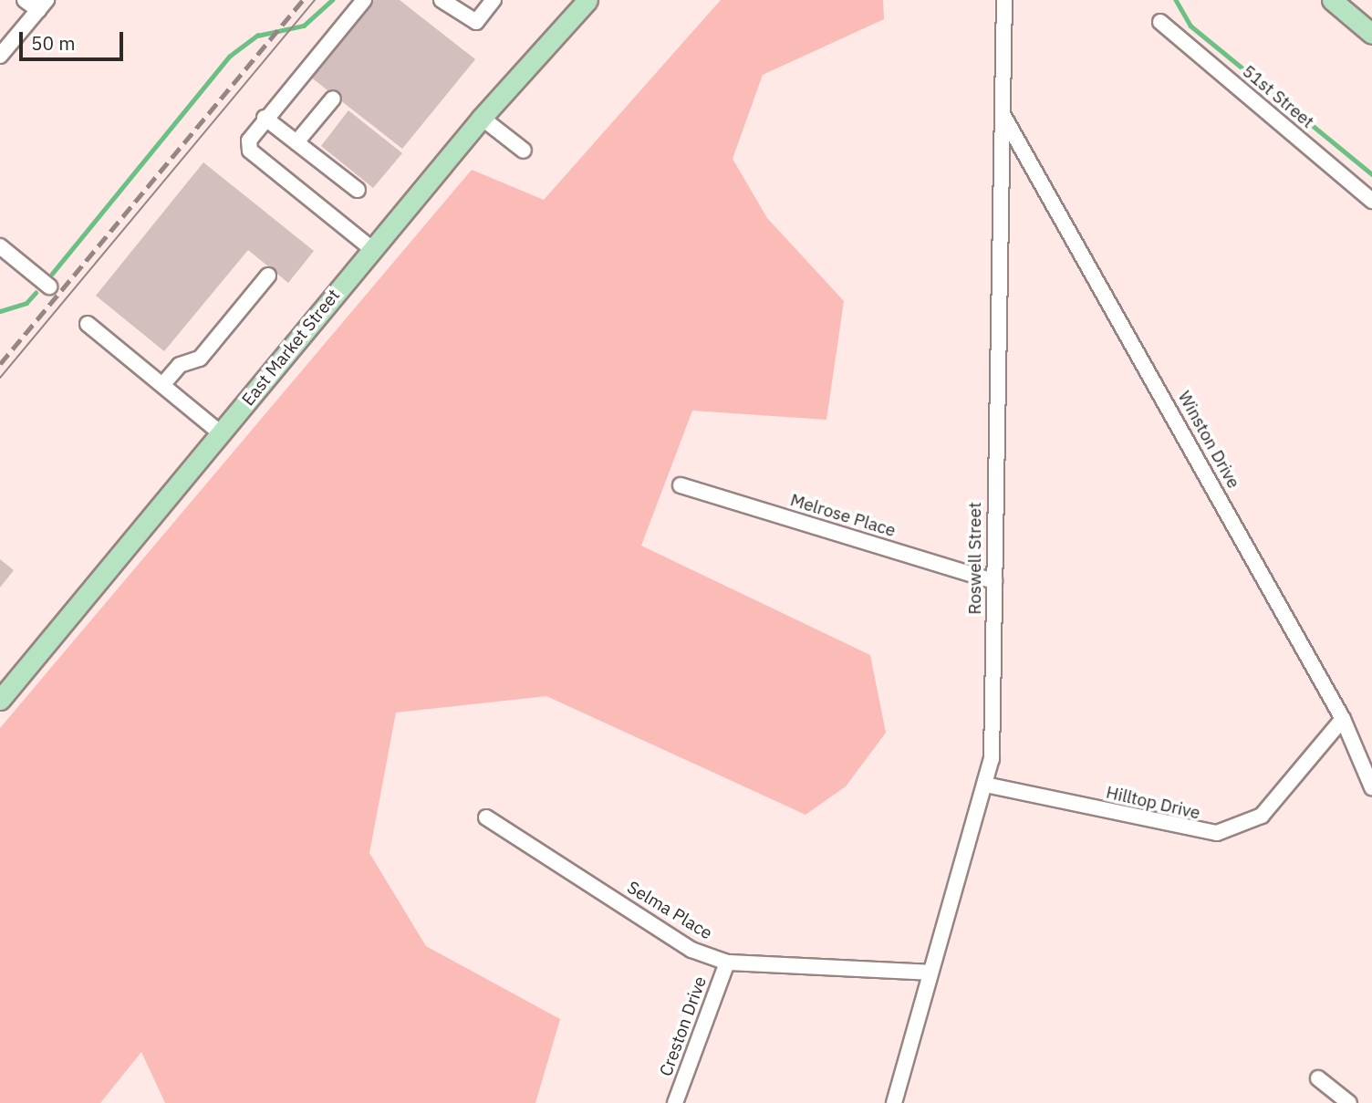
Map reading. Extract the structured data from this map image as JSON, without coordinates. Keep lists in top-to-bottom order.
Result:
{
  "streets": {
    "main road": ["East Market Street"],
    "street": [
      "51st Street",
      "Winston Drive",
      "Melrose Place",
      "Roswell Street",
      "Hilltop Drive",
      "Selma Place",
      "Creston Drive"
    ]
  },
  "crossings": [
    ["Winston Drive", "Roswell Street"],
    ["Winston Drive", "Hilltop Drive"],
    ["Melrose Place", "Roswell Street"],
    ["Roswell Street", "Hilltop Drive"],
    ["Roswell Street", "Selma Place"],
    ["Selma Place", "Creston Drive"]
  ],
  "scale_bar": "50 m"
}
